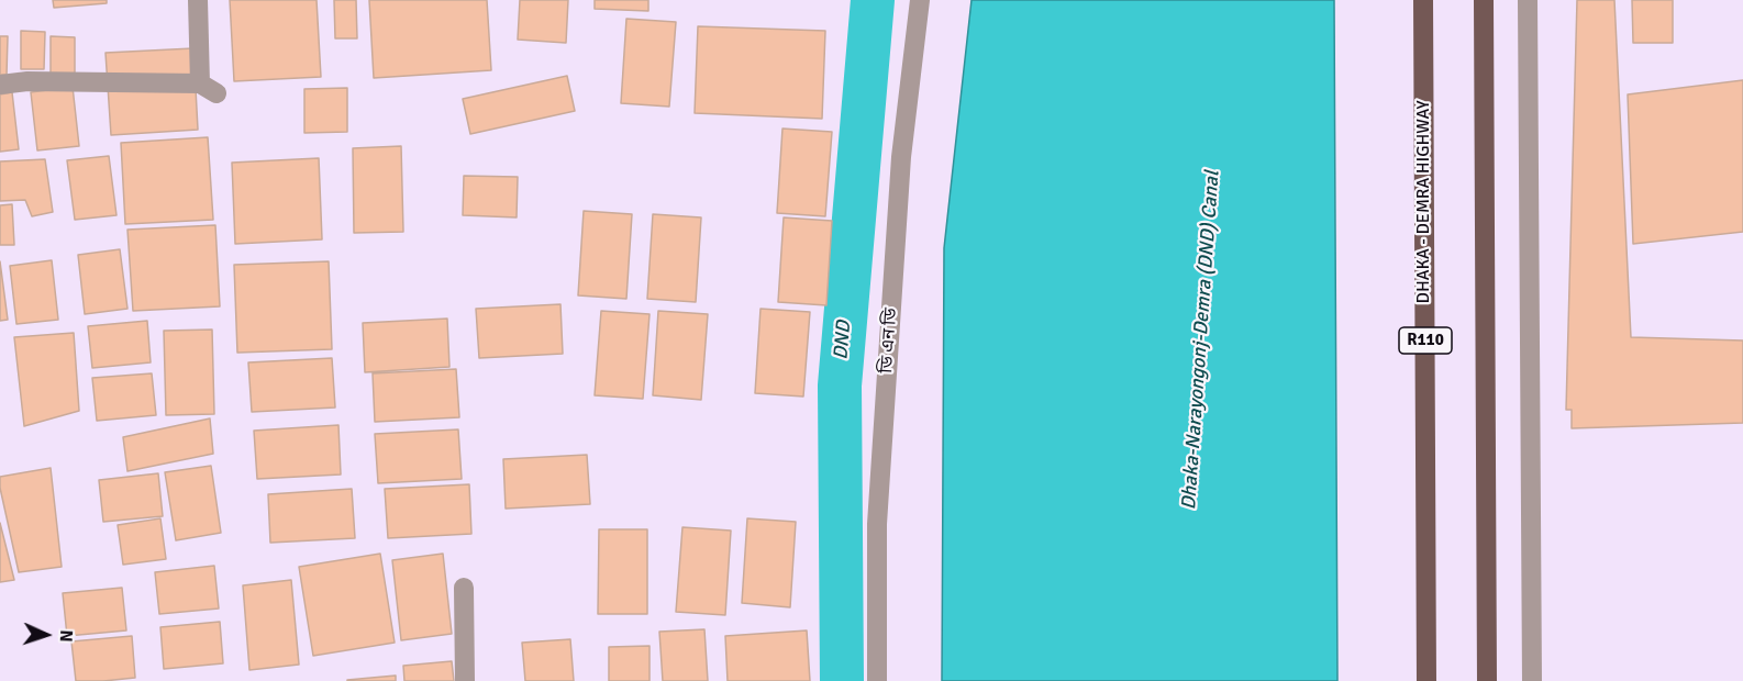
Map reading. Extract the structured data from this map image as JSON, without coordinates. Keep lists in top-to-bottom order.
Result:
{
  "streets": {
    "main road": ["DHAKA - DEMRA HIGHWAY", "R110"],
    "street": ["ডি এন ডি"]
  },
  "water": ["DND", "Dhaka-Narayongonj-Demra (DND) Canal"],
  "north": "right"
}
